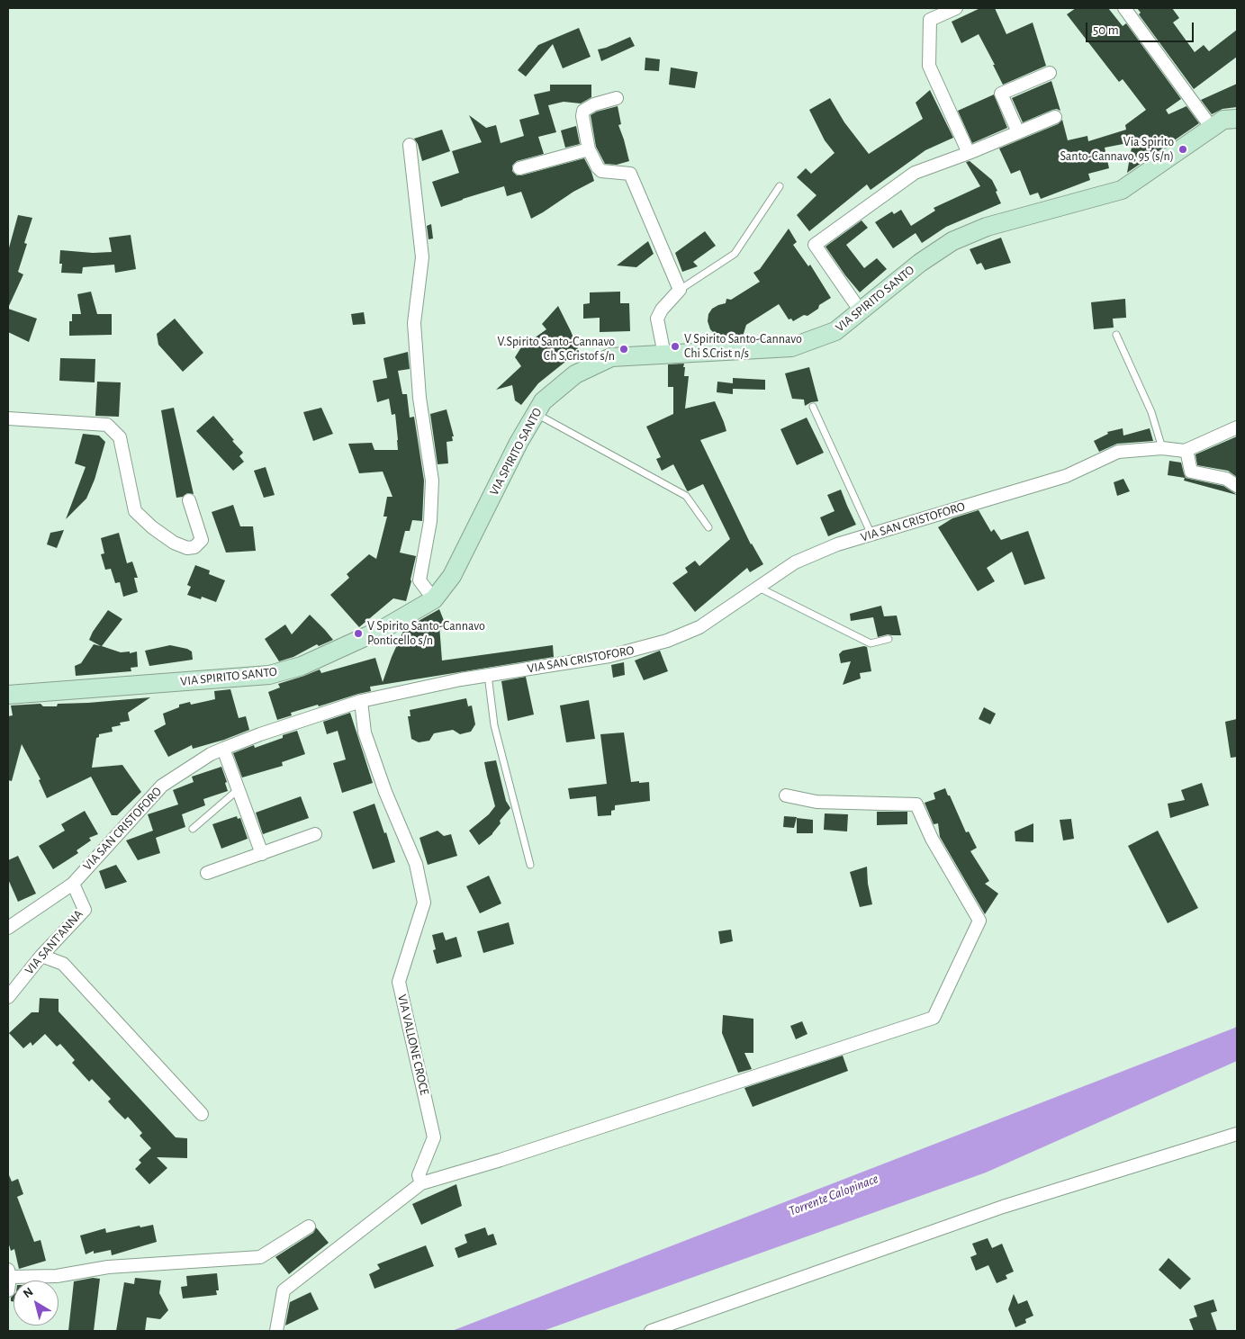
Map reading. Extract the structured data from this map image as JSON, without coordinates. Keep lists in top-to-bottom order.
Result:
{
  "streets": {
    "street": [
      "VIA SPIRITO SANTO",
      "VIA SAN CRISTOFORO",
      "VIA SANT'ANNA",
      "VIA VALLONE CROCE"
    ]
  },
  "crossings": [
    ["VIA SAN CRISTOFORO", "VIA SANT'ANNA"],
    ["VIA SAN CRISTOFORO", "VIA VALLONE CROCE"]
  ],
  "water": ["Torrente Calopinace"],
  "places": [
    "Via Spirito Santo-Cannavo, 95 (s/n)",
    "V Spirito Santo-Cannavo Chi S.Crist n/s",
    "V.Spirito Santo-Cannavo Ch S.Cristof s/n",
    "V Spirito Santo-Cannavo Ponticello s/n"
  ],
  "scale_bar": "50 m",
  "north": "top left"
}
